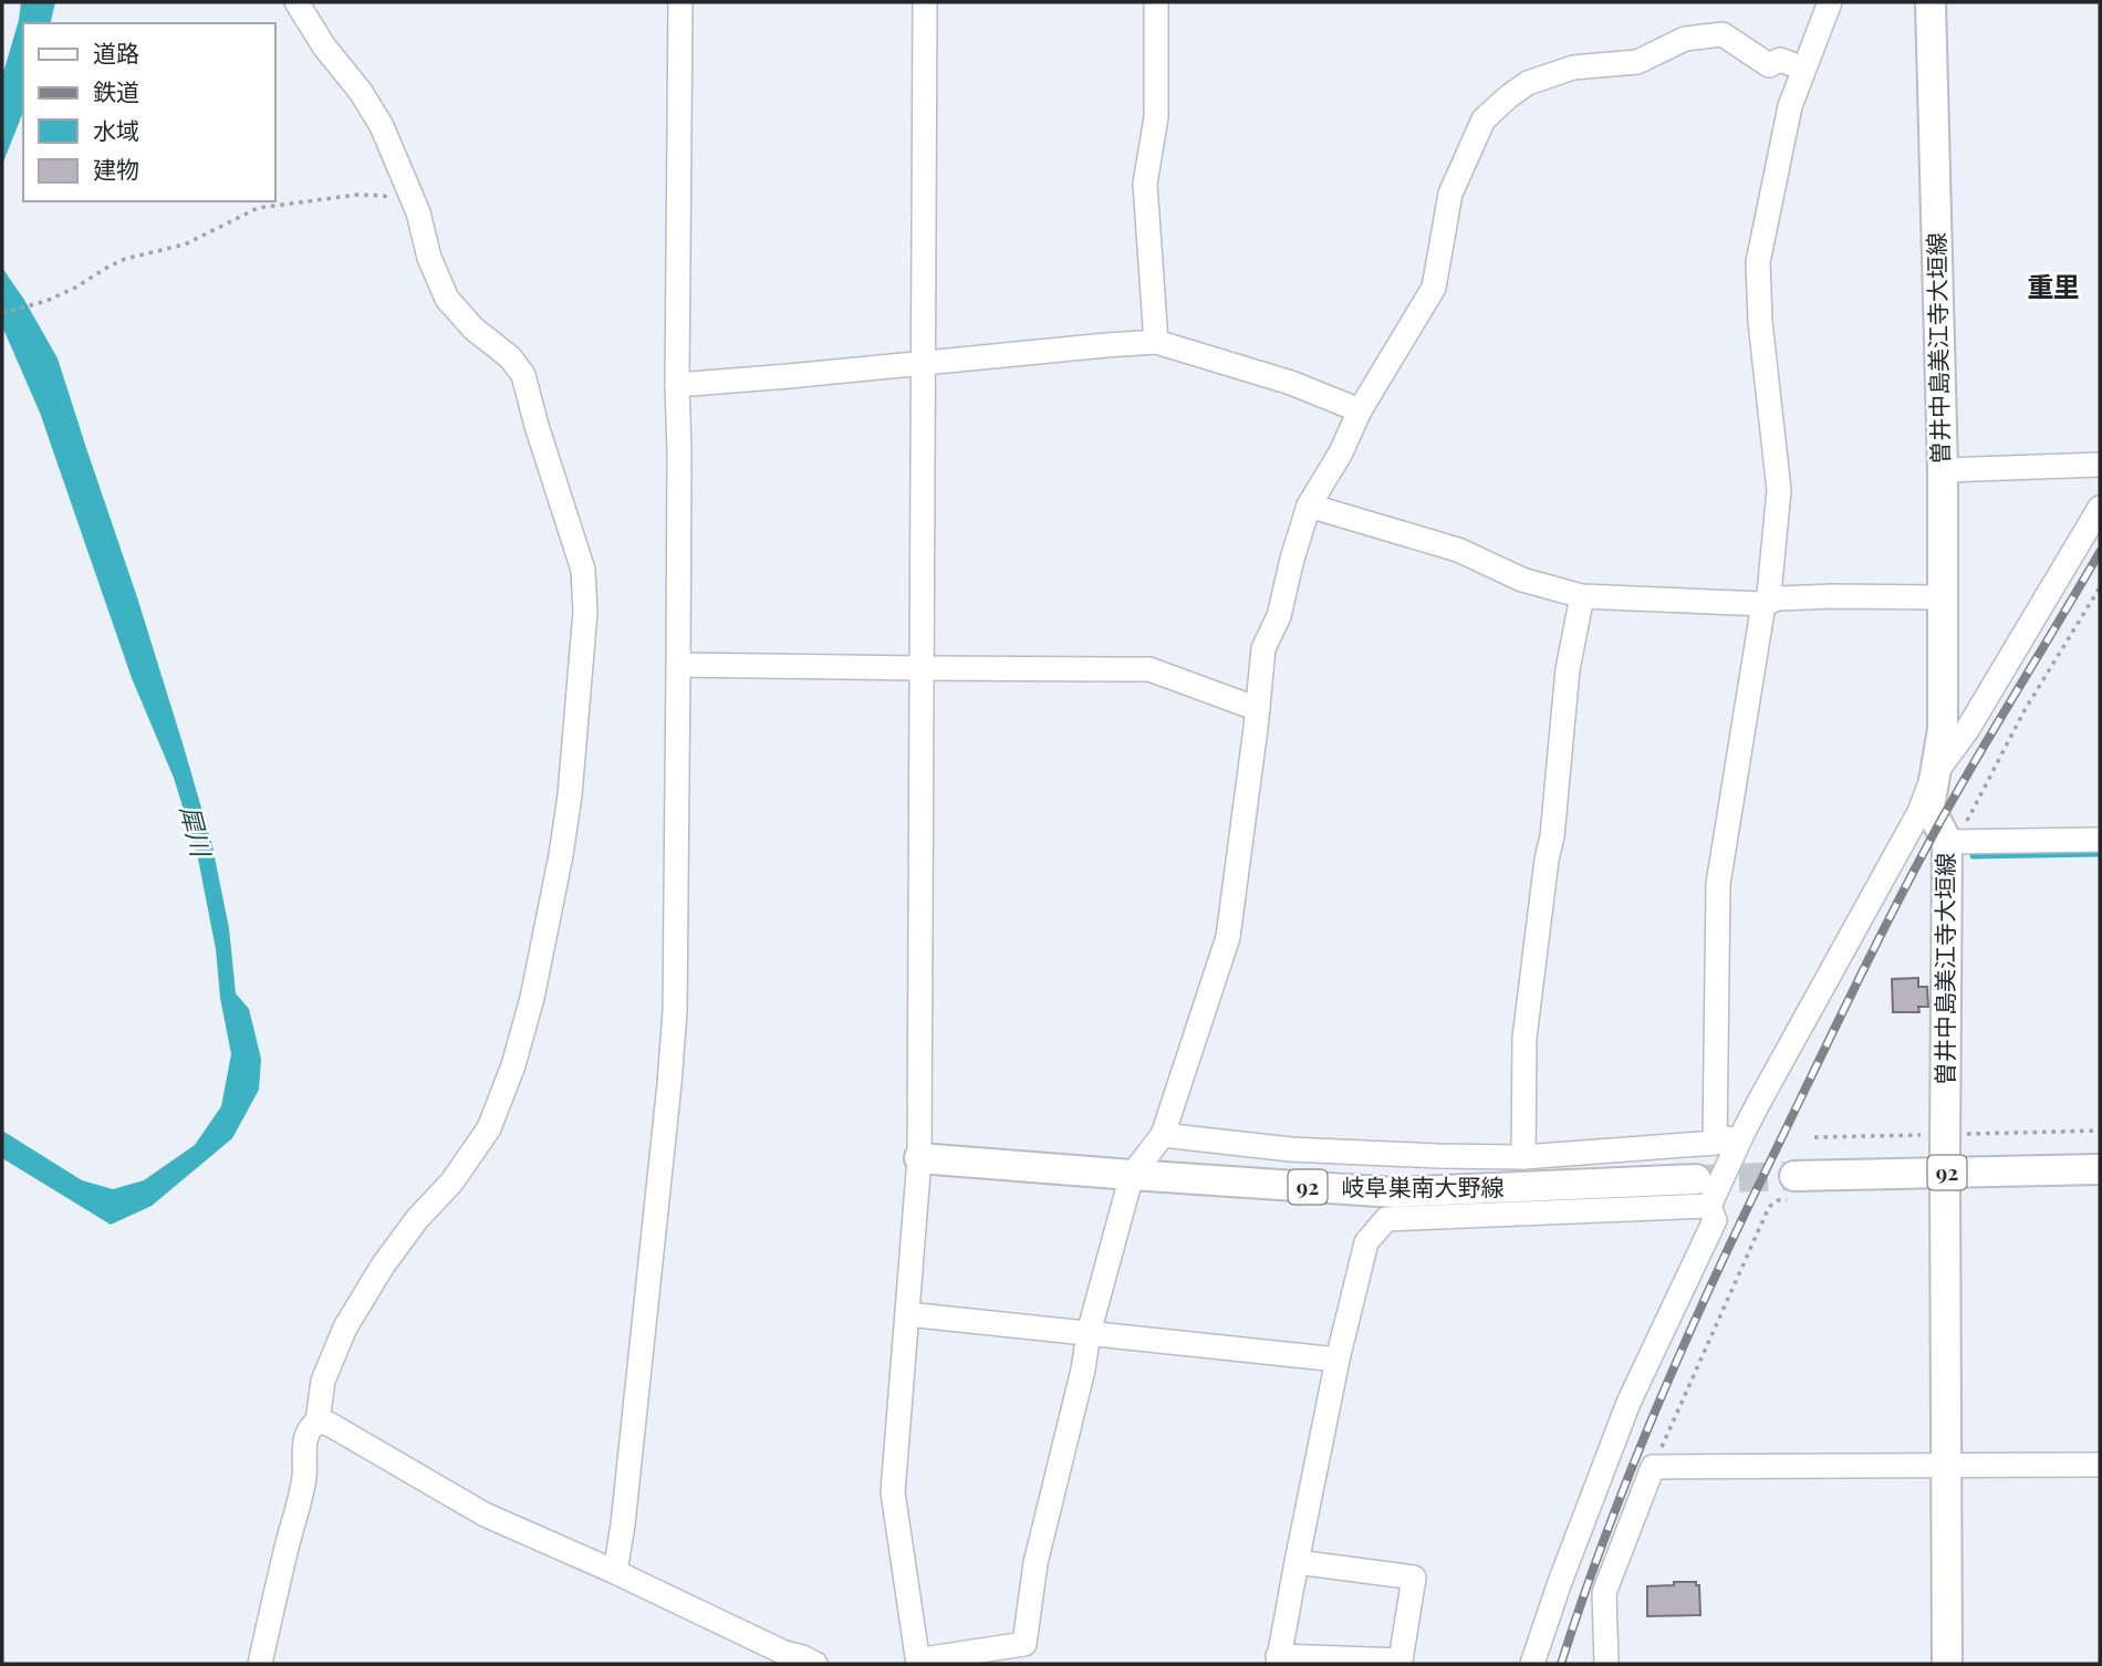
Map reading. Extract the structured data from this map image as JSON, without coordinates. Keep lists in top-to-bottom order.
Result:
{
  "streets": {
    "main road": ["曽井中島美江寺大垣線", "92", "岐阜巣南大野線"]
  },
  "districts": ["重里"],
  "water": ["犀川"],
  "legend": [
    "道路",
    "鉄道",
    "水域",
    "建物"
  ]
}
